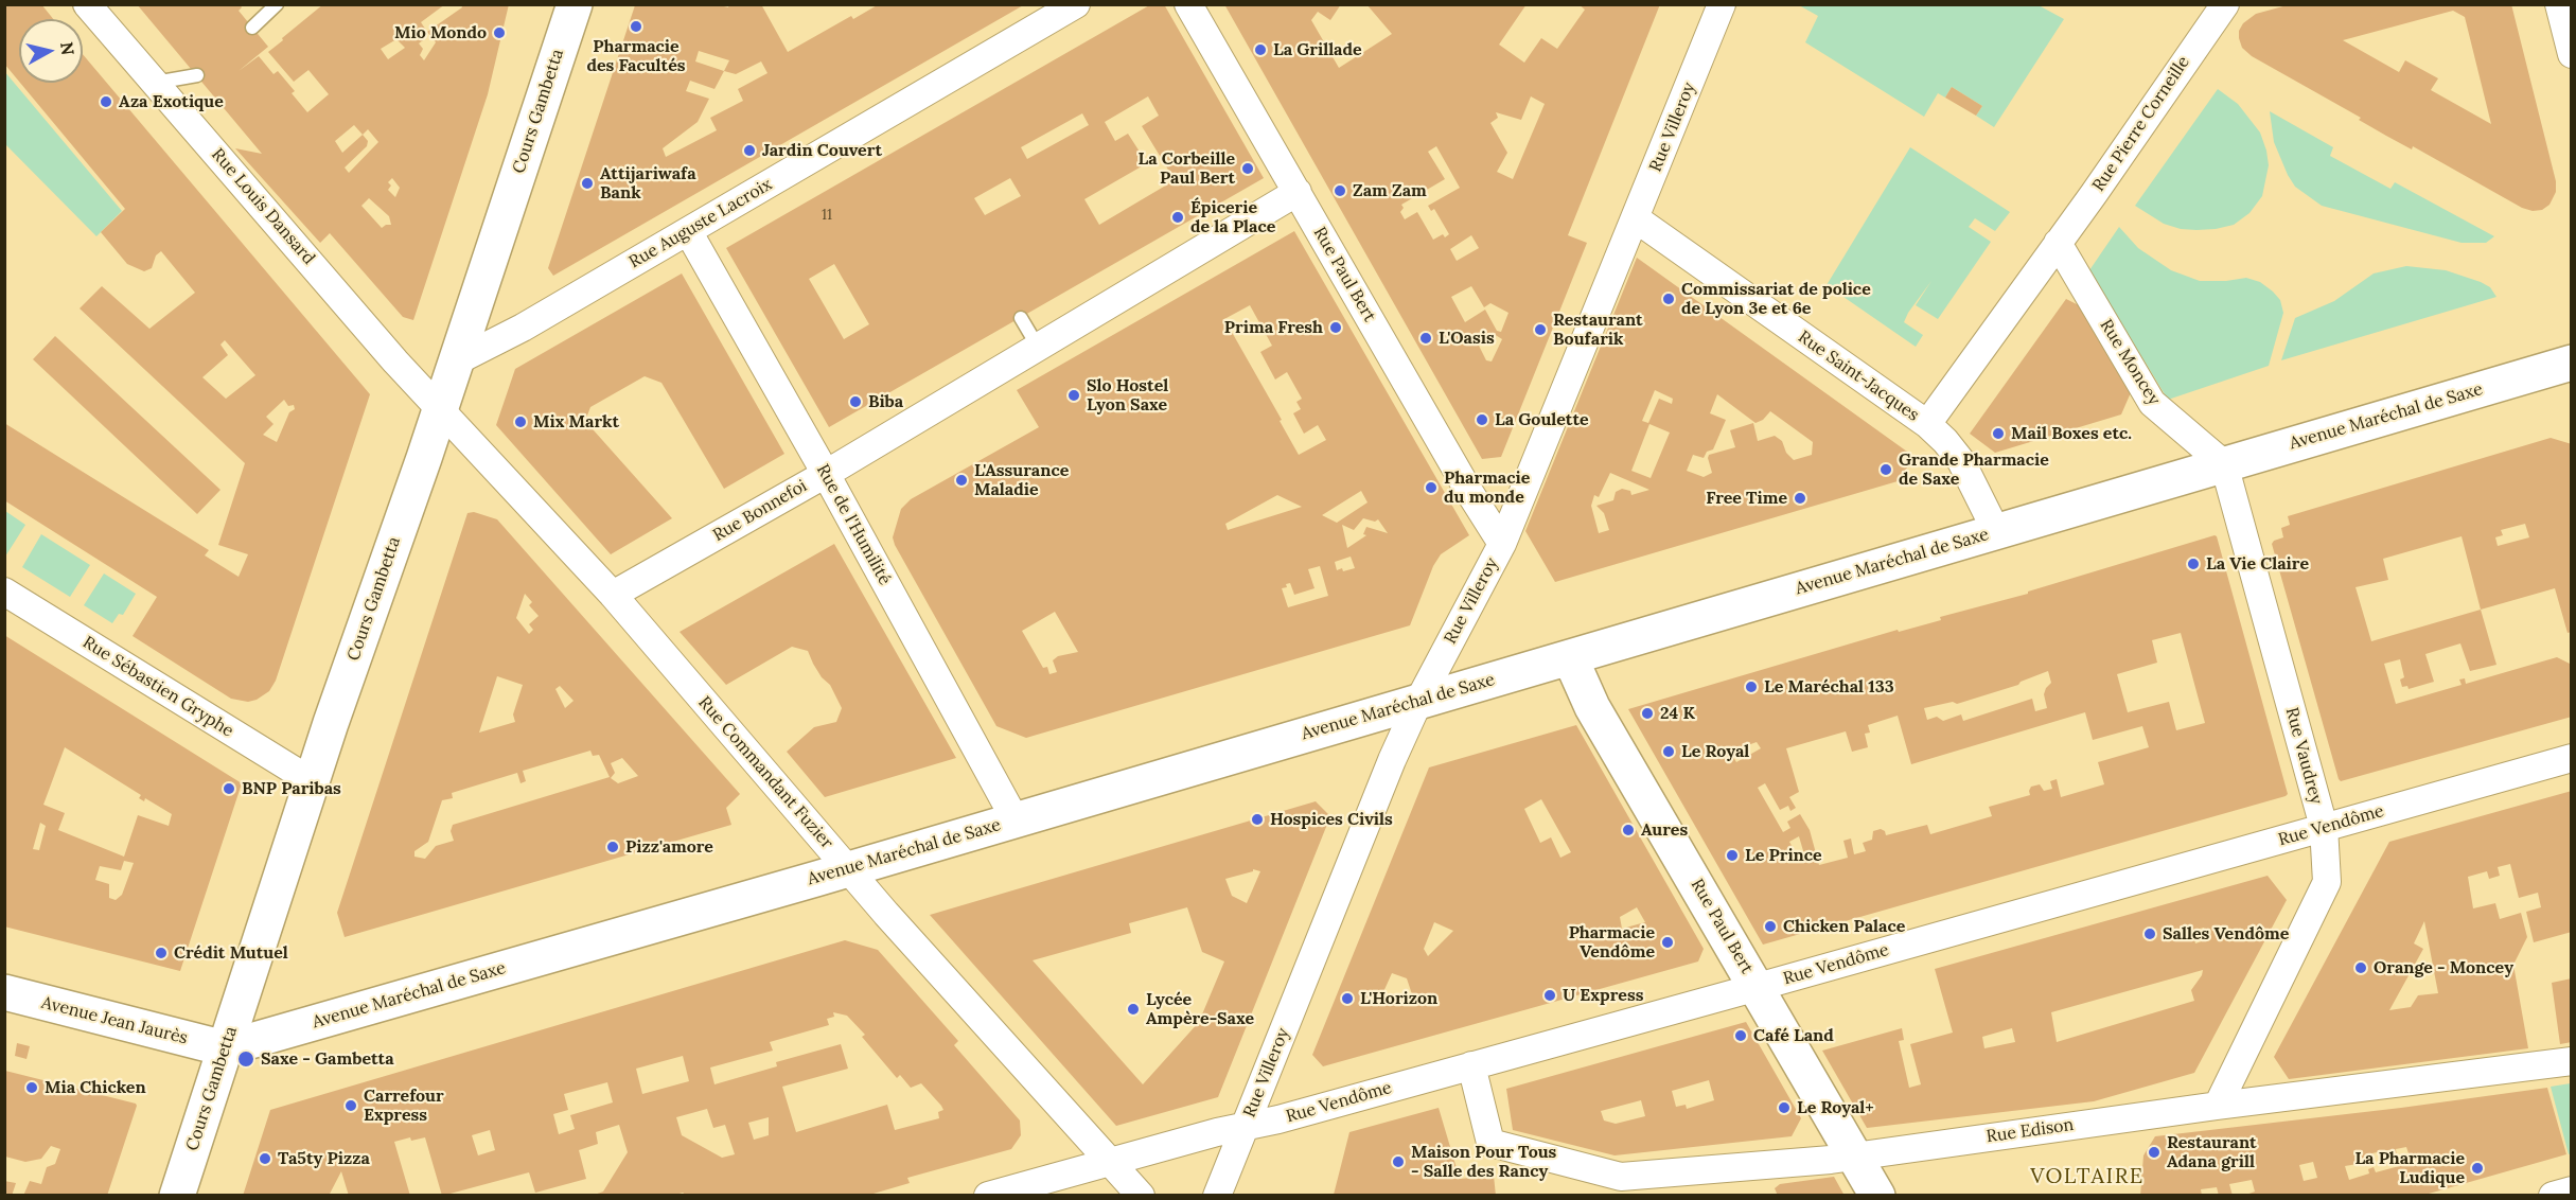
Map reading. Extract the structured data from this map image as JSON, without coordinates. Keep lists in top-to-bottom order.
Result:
{
  "streets": {
    "main road": [
      "Cours Gambetta",
      "Rue Paul Bert",
      "Avenue Maréchal de Saxe",
      "Avenue Jean Jaurès"
    ],
    "street": [
      "Rue Pierre Corneille",
      "Rue Villeroy",
      "Rue Louis Dansard",
      "Rue Auguste Lacroix",
      "Rue Moncey",
      "Rue Saint-Jacques",
      "Rue Bonnefoi",
      "Rue de l'Humilité",
      "Rue Sébastien Gryphe",
      "Rue Vaudrey",
      "Rue Commandant Fuzier",
      "Rue Vendôme",
      "Rue Edison"
    ]
  },
  "crossings": [
    ["Cours Gambetta", "Rue Louis Dansard"],
    ["Cours Gambetta", "Rue Auguste Lacroix"],
    ["Cours Gambetta", "Avenue Maréchal de Saxe"],
    ["Cours Gambetta", "Rue Sébastien Gryphe"],
    ["Cours Gambetta", "Rue Commandant Fuzier"],
    ["Cours Gambetta", "Avenue Jean Jaurès"],
    ["Rue Pierre Corneille", "Rue Moncey"],
    ["Rue Pierre Corneille", "Rue Saint-Jacques"],
    ["Rue Villeroy", "Rue Paul Bert"],
    ["Rue Villeroy", "Rue Saint-Jacques"],
    ["Rue Villeroy", "Avenue Maréchal de Saxe"],
    ["Rue Villeroy", "Rue Vendôme"],
    ["Rue Louis Dansard", "Rue Commandant Fuzier"],
    ["Rue Auguste Lacroix", "Rue de l'Humilité"],
    ["Rue Paul Bert", "Avenue Maréchal de Saxe"],
    ["Rue Paul Bert", "Rue Bonnefoi"],
    ["Rue Paul Bert", "Rue Vendôme"],
    ["Rue Paul Bert", "Rue Edison"],
    ["Rue Moncey", "Rue Saint-Jacques"],
    ["Rue Moncey", "Avenue Maréchal de Saxe"],
    ["Rue Moncey", "Rue Vaudrey"],
    ["Rue Saint-Jacques", "Avenue Maréchal de Saxe"],
    ["Avenue Maréchal de Saxe", "Rue de l'Humilité"],
    ["Avenue Maréchal de Saxe", "Rue Vaudrey"],
    ["Avenue Maréchal de Saxe", "Rue Commandant Fuzier"],
    ["Avenue Maréchal de Saxe", "Avenue Jean Jaurès"],
    ["Rue Bonnefoi", "Rue de l'Humilité"],
    ["Rue Bonnefoi", "Rue Commandant Fuzier"],
    ["Rue Vaudrey", "Rue Vendôme"],
    ["Rue Vaudrey", "Rue Edison"],
    ["Rue Commandant Fuzier", "Rue Vendôme"],
    ["Rue Vendôme", "Rue Edison"]
  ],
  "districts": ["VOLTAIRE"],
  "places": [
    "Pharmacie des Facultés",
    "Mio Mondo",
    "La Grillade",
    "Aza Exotique",
    "Jardin Couvert",
    "La Corbeille Paul Bert",
    "Attijariwafa Bank",
    "Zam Zam",
    "Épicerie de la Place",
    "Commissariat de police de Lyon 3e et 6e",
    "Prima Fresh",
    "Restaurant Boufarik",
    "L'Oasis",
    "Slo Hostel Lyon Saxe",
    "Biba",
    "La Goulette",
    "Mix Markt",
    "Mail Boxes etc.",
    "Grande Pharmacie de Saxe",
    "L'Assurance Maladie",
    "Pharmacie du monde",
    "Free Time",
    "La Vie Claire",
    "Le Maréchal 133",
    "24 K",
    "Le Royal",
    "BNP Paribas",
    "Hospices Civils",
    "Aures",
    "Pizz'amore",
    "Le Prince",
    "Chicken Palace",
    "Salles Vendôme",
    "Pharmacie Vendôme",
    "Crédit Mutuel",
    "Orange - Moncey",
    "U Express",
    "L'Horizon",
    "Lycée Ampère-Saxe",
    "Café Land",
    "Saxe - Gambetta",
    "Mia Chicken",
    "Carrefour Express",
    "Le Royal+",
    "Restaurant Adana grill",
    "Ta5ty Pizza",
    "Maison Pour Tous - Salle des Rancy",
    "La Pharmacie Ludique"
  ],
  "house_numbers": ["11"],
  "north": "right"
}
